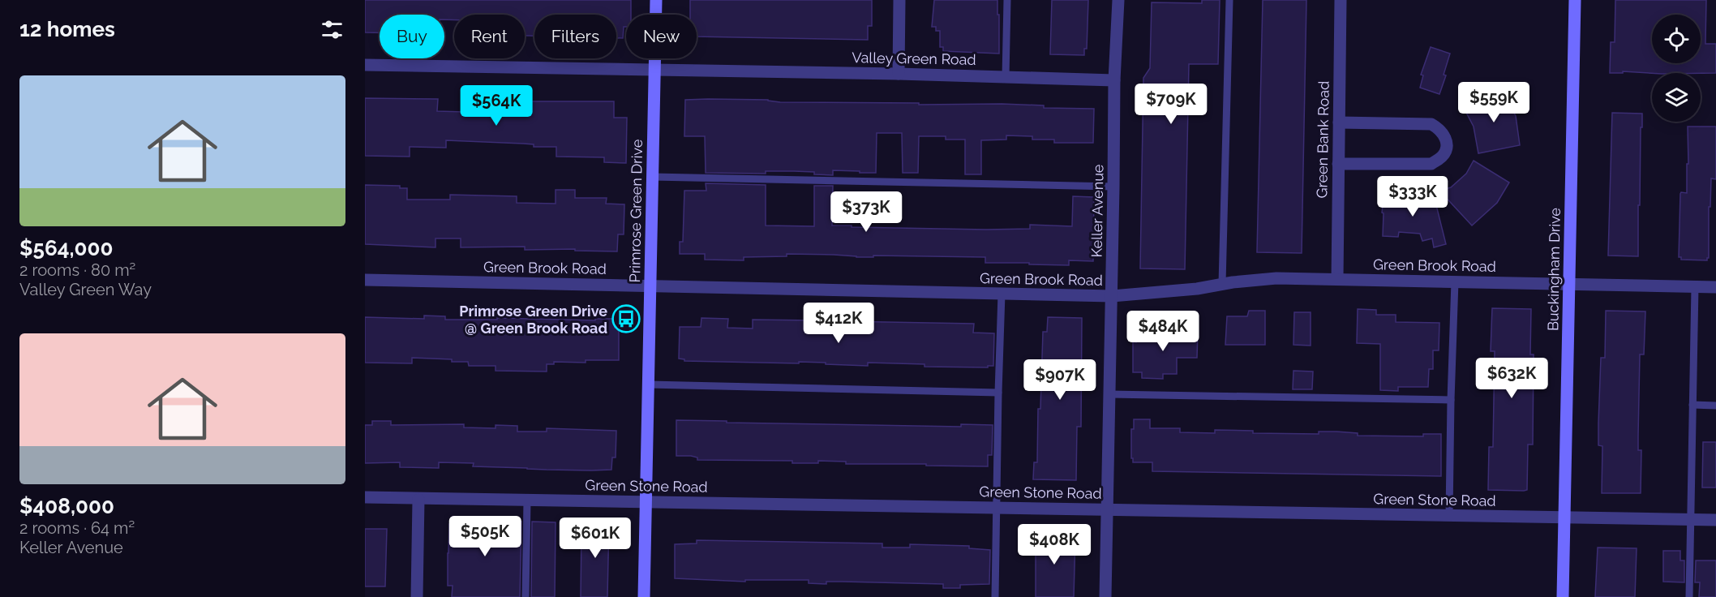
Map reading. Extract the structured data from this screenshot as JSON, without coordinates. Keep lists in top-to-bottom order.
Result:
{
  "streets": {
    "street": [
      "Valley Green Road",
      "Green Bank Road",
      "Primrose Green Drive",
      "Keller Avenue",
      "Green Brook Road",
      "Buckingham Drive",
      "Green Stone Road"
    ]
  },
  "crossings": [
    ["Valley Green Road", "Primrose Green Drive"],
    ["Valley Green Road", "Keller Avenue"],
    ["Green Bank Road", "Green Brook Road"],
    ["Primrose Green Drive", "Green Brook Road"],
    ["Primrose Green Drive", "Green Stone Road"],
    ["Keller Avenue", "Green Brook Road"],
    ["Keller Avenue", "Green Stone Road"],
    ["Green Brook Road", "Buckingham Drive"],
    ["Buckingham Drive", "Green Stone Road"]
  ],
  "places": {
    "bus stop": ["Primrose Green Drive @ Green Brook Road"]
  },
  "page": {
    "heading": "12 homes",
    "chip": [
      "Buy",
      "Rent",
      "Filters",
      "New"
    ],
    "list": [
      {
        "name": "$564,000",
        "note": "2 rooms · 80 m² · Valley Green Way"
      },
      {
        "name": "$408,000",
        "note": "2 rooms · 64 m² · Keller Avenue"
      }
    ],
    "price": [
      "$559K",
      "$709K",
      "$564K",
      "$333K",
      "$373K",
      "$412K",
      "$484K",
      "$632K",
      "$907K",
      "$505K",
      "$601K",
      "$408K"
    ]
  }
}
